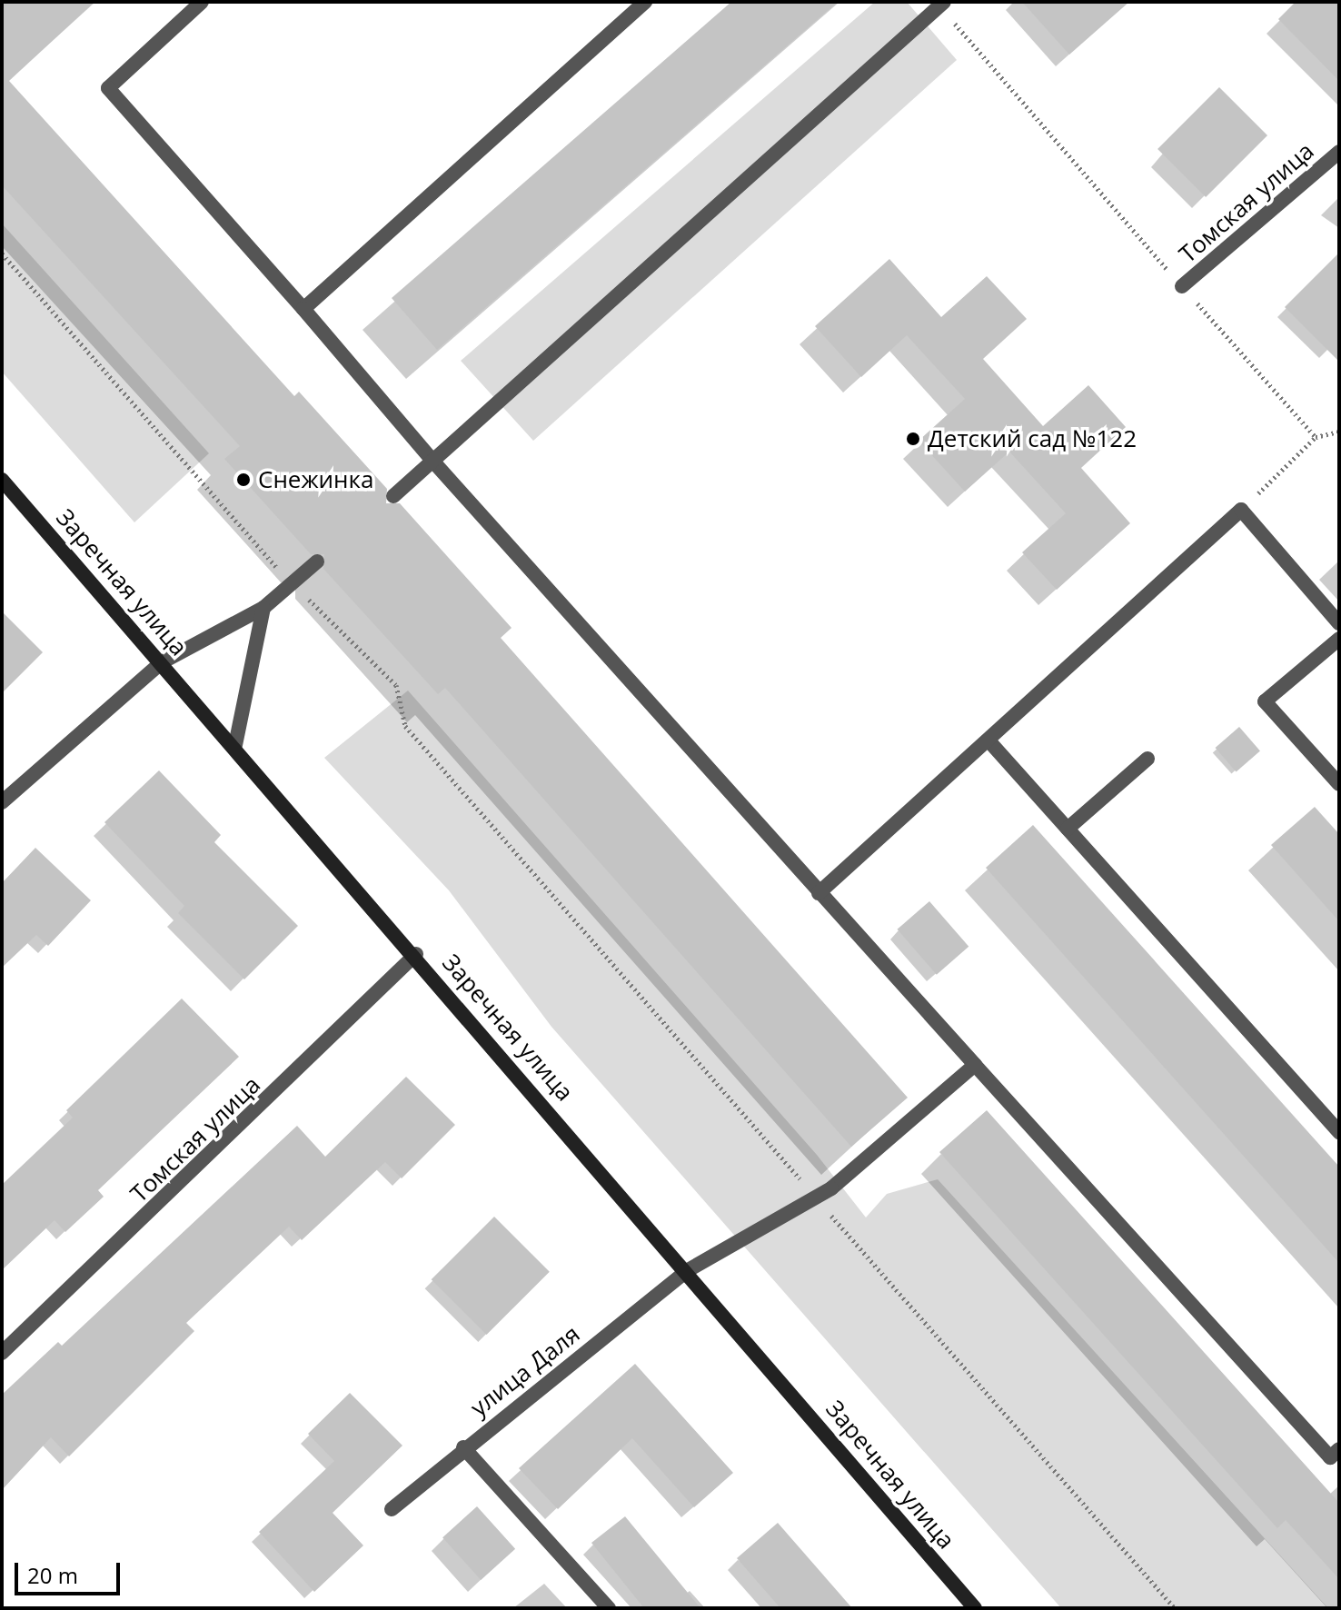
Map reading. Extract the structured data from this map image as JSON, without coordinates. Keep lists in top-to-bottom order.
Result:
{
  "streets": {
    "street": ["Томская улица", "Заречная улица", "улица Даля"]
  },
  "crossings": [
    ["Томская улица", "Заречная улица"],
    ["Заречная улица", "улица Даля"]
  ],
  "places": ["Детский сад №122", "Снежинка"],
  "scale_bar": "20 m"
}
